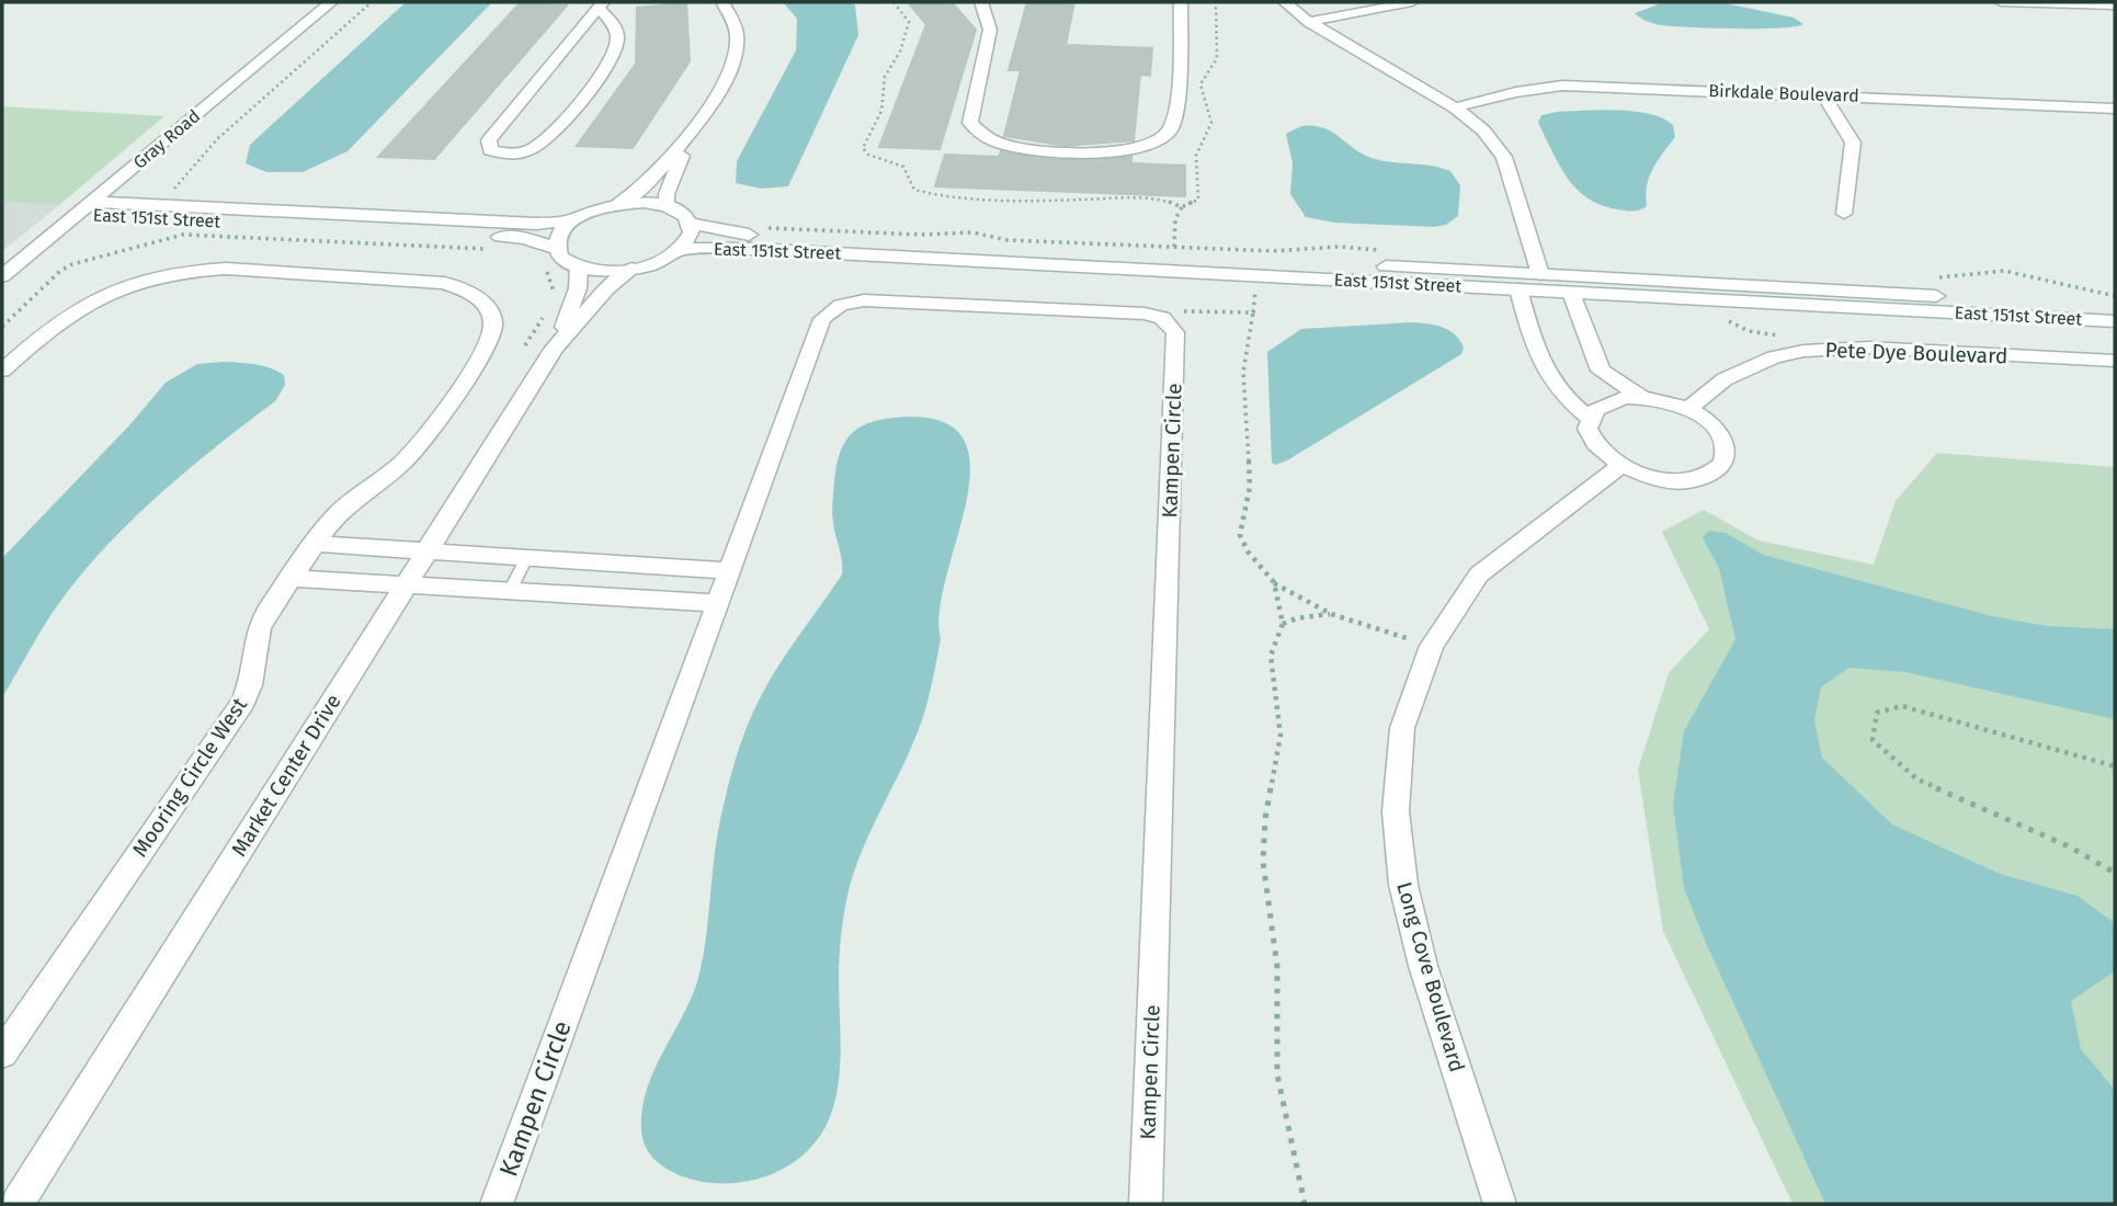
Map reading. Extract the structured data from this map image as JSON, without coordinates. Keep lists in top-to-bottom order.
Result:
{
  "streets": {
    "street": [
      "Birkdale Boulevard",
      "Gray Road",
      "East 151st Street",
      "Pete Dye Boulevard",
      "Kampen Circle",
      "Market Center Drive",
      "Mooring Circle West",
      "Long Cove Boulevard"
    ]
  },
  "crossings": [
    ["Gray Road", "East 151st Street"],
    ["East 151st Street", "Market Center Drive"]
  ]
}
